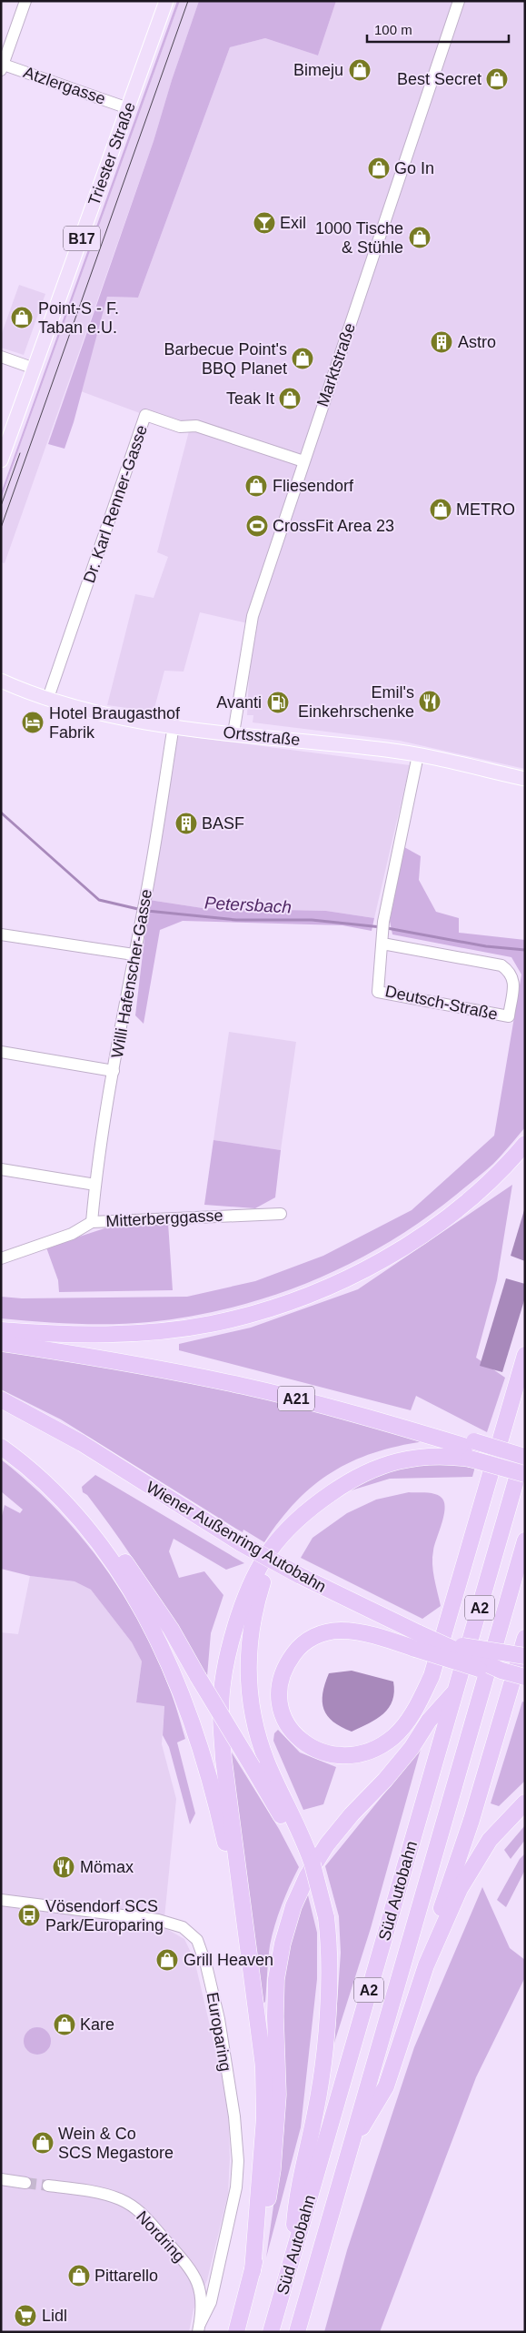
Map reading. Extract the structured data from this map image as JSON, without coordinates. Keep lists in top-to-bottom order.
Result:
{
  "streets": {
    "highway": [
      "A21",
      "Wiener Außenring Autobahn",
      "A2",
      "Süd Autobahn"
    ],
    "main road": ["Triester Straße", "B17", "Ortsstraße"],
    "street": [
      "Atzlergasse",
      "Marktstraße",
      "Dr. Karl Renner-Gasse",
      "Willi Hafenscher-Gasse",
      "Deutsch-Straße",
      "Mitterberggasse",
      "Europaring",
      "Nordring"
    ]
  },
  "crossings": [
    ["Atzlergasse", "Triester Straße"],
    ["Marktstraße", "Dr. Karl Renner-Gasse"],
    ["Marktstraße", "Ortsstraße"],
    ["Dr. Karl Renner-Gasse", "Ortsstraße"],
    ["Ortsstraße", "Willi Hafenscher-Gasse"],
    ["Ortsstraße", "Deutsch-Straße"],
    ["Willi Hafenscher-Gasse", "Mitterberggasse"],
    ["Europaring", "Nordring"]
  ],
  "water": ["Petersbach"],
  "places": {
    "shop": [
      "Bimeju",
      "Best Secret",
      "Go In",
      "1000 Tische & Stühle",
      "Point-S - F. Taban e.U.",
      "Barbecue Point's BBQ Planet",
      "Teak It",
      "Fliesendorf",
      "METRO",
      "Grill Heaven",
      "Kare",
      "Wein & Co SCS Megastore",
      "Pittarello"
    ],
    "bar": ["Exil"],
    "building": ["Astro", "BASF"],
    "sports": ["CrossFit Area 23"],
    "restaurant": ["Emil's Einkehrschenke", "Mömax"],
    "fuel station": ["Avanti"],
    "hotel": ["Hotel Braugasthof Fabrik"],
    "bus stop": ["Vösendorf SCS Park/Europaring"],
    "supermarket": ["Lidl"]
  },
  "scale_bar": "100 m"
}
